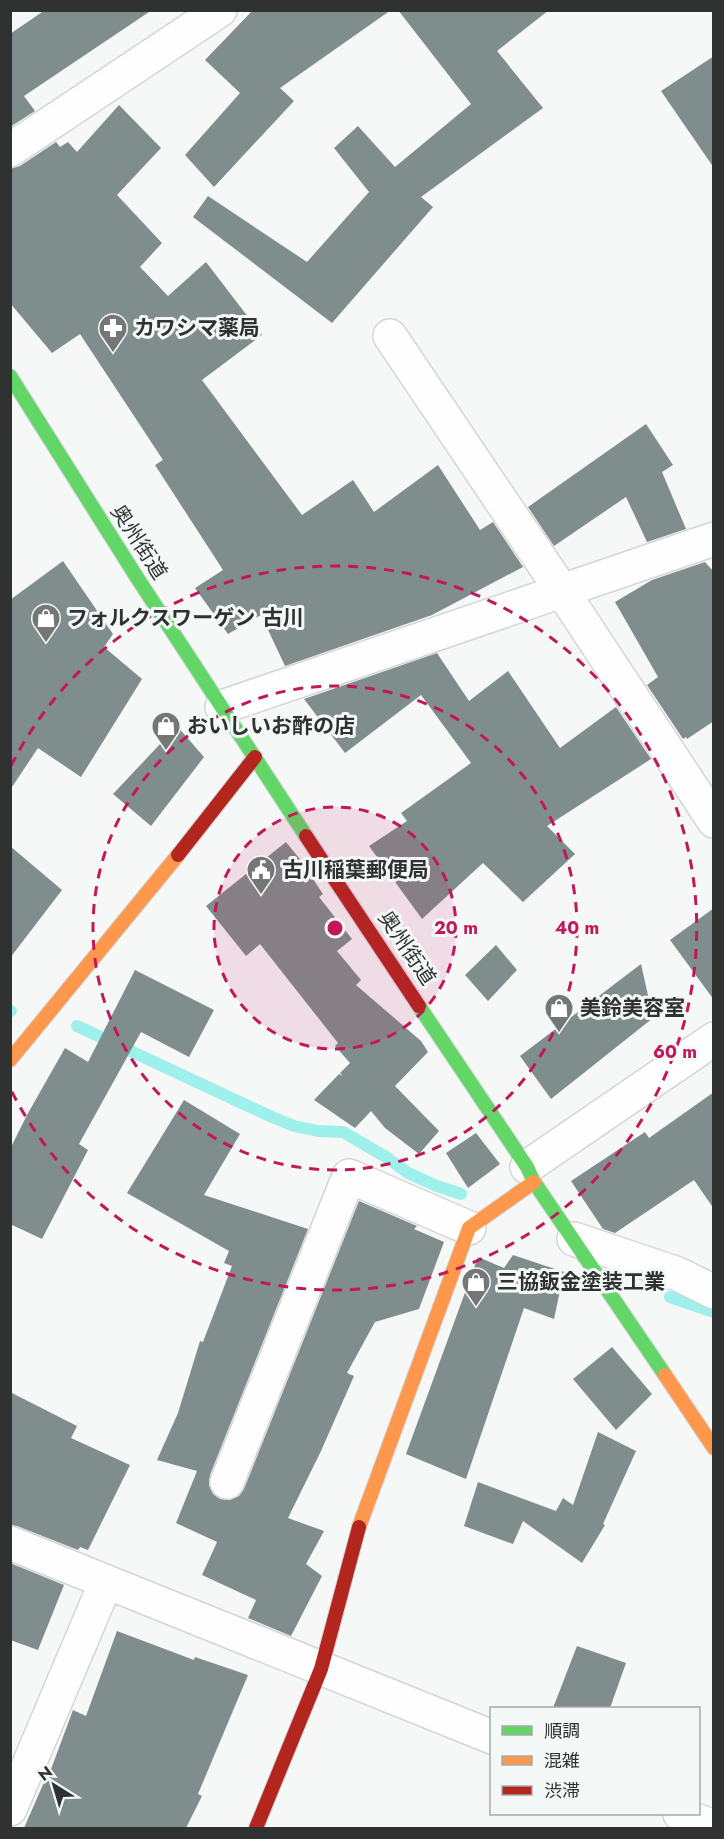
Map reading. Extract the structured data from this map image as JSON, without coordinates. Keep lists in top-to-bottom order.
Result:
{
  "streets": {
    "street": ["奥州街道"]
  },
  "places": {
    "pharmacy": ["カワシマ薬局"],
    "shop": [
      "フォルクスワーゲン 古川",
      "おいしいお酢の店",
      "美鈴美容室",
      "三協鈑金塗装工業"
    ],
    "public building": ["古川稲葉郵便局"]
  },
  "legend": ["順調", "混雑", "渋滞"],
  "north": "top left",
  "rings": ["20 m", "40 m", "60 m"]
}
